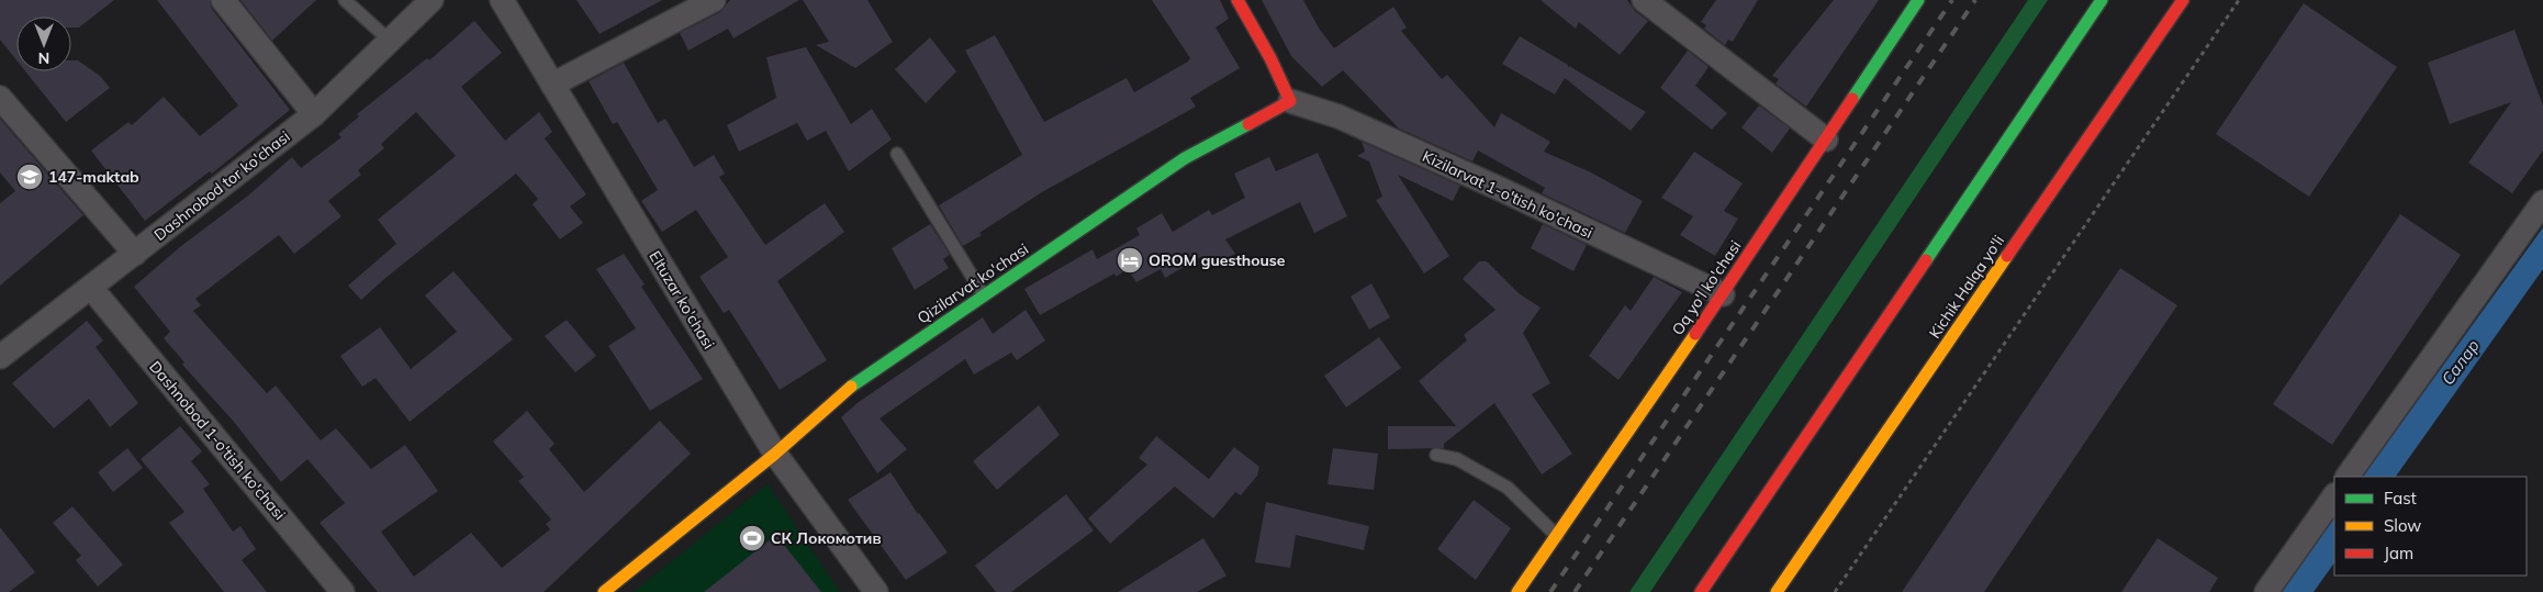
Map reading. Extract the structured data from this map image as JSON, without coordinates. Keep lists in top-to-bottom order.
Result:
{
  "streets": {
    "main road": ["Qizilarvat ko'chasi", "Kichik Halqa yo'li", "Oq yo'l ko'chasi"],
    "street": [
      "Dashnobod tor ko'chasi",
      "Kizilarvat 1-o'tish ko'chasi",
      "Eltuzar ko'chasi",
      "Dashnobod 1-o'tish ko'chasi"
    ]
  },
  "crossings": [
    ["Dashnobod tor ko'chasi", "Dashnobod 1-o'tish ko'chasi"],
    ["Kizilarvat 1-o'tish ko'chasi", "Qizilarvat ko'chasi"],
    ["Kizilarvat 1-o'tish ko'chasi", "Oq yo'l ko'chasi"],
    ["Qizilarvat ko'chasi", "Eltuzar ko'chasi"]
  ],
  "water": ["Салар"],
  "places": {
    "school or university": ["147-maktab"],
    "hotel": ["OROM guesthouse"],
    "sports": ["СК Локомотив"]
  },
  "legend": ["Fast", "Slow", "Jam"],
  "north": "bottom"
}
